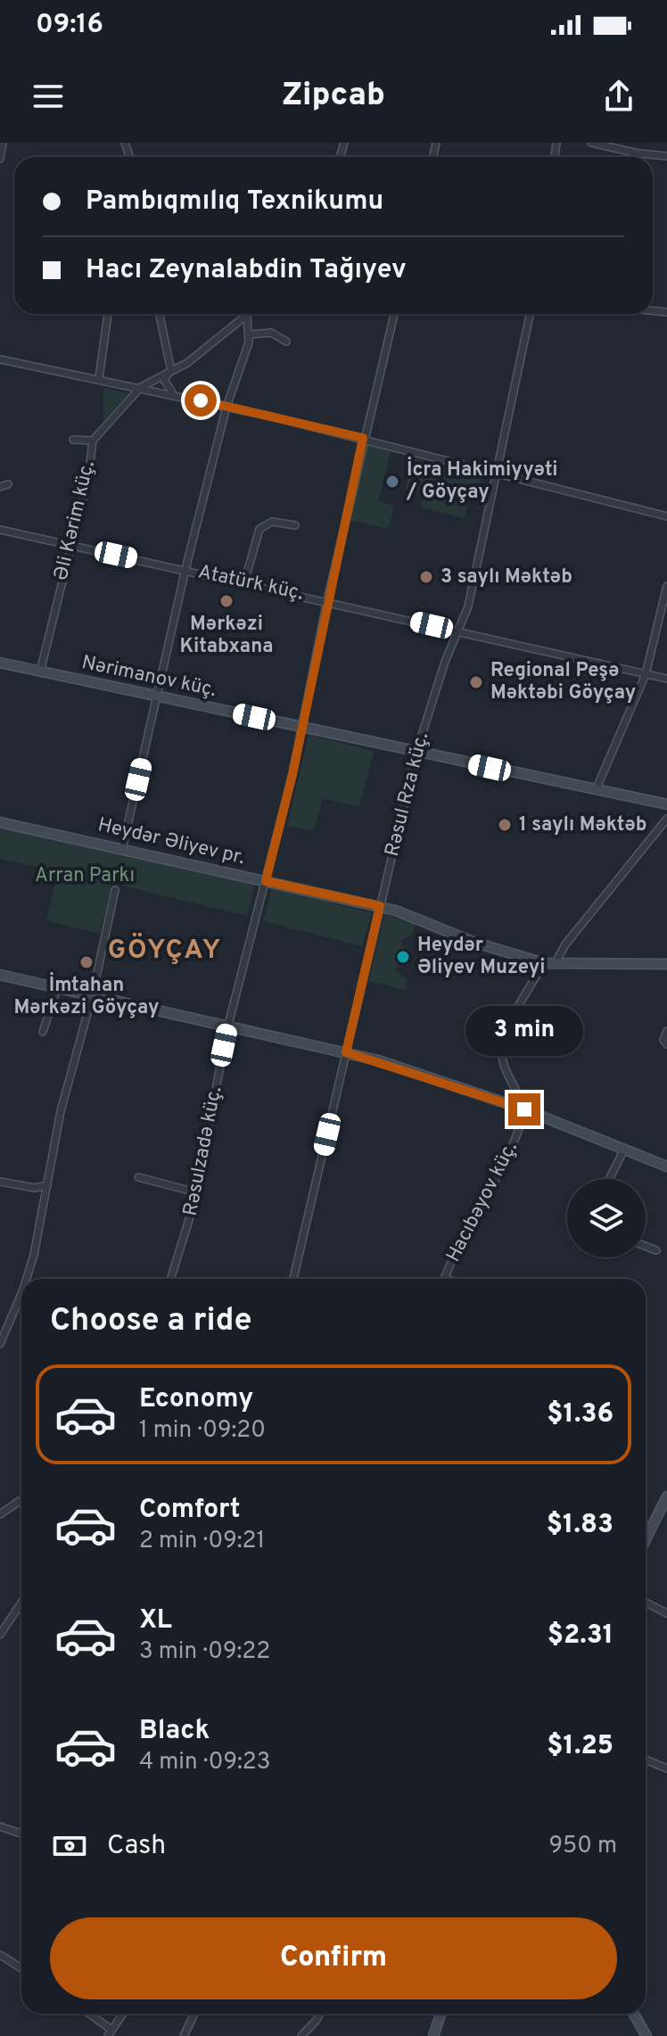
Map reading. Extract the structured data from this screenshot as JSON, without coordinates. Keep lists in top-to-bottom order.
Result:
{
  "streets": {
    "street": [
      "Əli Kərim küç.",
      "Atatürk küç.",
      "Nərimanov küç.",
      "Rəsul Rza küç.",
      "Heydər Əliyev pr.",
      "Rəsulzadə küç.",
      "Hacıbəyov küç."
    ]
  },
  "crossings": [
    ["Əli Kərim küç.", "Atatürk küç."],
    ["Əli Kərim küç.", "Nərimanov küç."],
    ["Atatürk küç.", "Rəsul Rza küç."],
    ["Atatürk küç.", "Rəsulzadə küç."],
    ["Nərimanov küç.", "Rəsul Rza küç."],
    ["Nərimanov küç.", "Rəsulzadə küç."],
    ["Rəsul Rza küç.", "Heydər Əliyev pr."],
    ["Heydər Əliyev pr.", "Rəsulzadə küç."]
  ],
  "districts": ["GÖYÇAY"],
  "parks": ["Arran Parkı"],
  "places": [
    "İcra Hakimiyyəti / Göyçay",
    "3 saylı Məktəb",
    "Mərkəzi Kitabxana",
    "Regional Peşə Məktəbi Göyçay",
    "1 saylı Məktəb",
    "Heydər Əliyev Muzeyi",
    "İmtahan Mərkəzi Göyçay"
  ],
  "page": {
    "status": "09:16",
    "header": "Zipcab",
    "banner": ["Pambıqmılıq Texnikumu", "Hacı Zeynalabdin Tağıyev"],
    "bubble": "3 min",
    "heading": "Choose a ride",
    "list": [
      {
        "name": "Economy",
        "note": "1 min · 09:20",
        "value": "$1.36"
      },
      {
        "name": "Comfort",
        "note": "2 min · 09:21",
        "value": "$1.83"
      },
      {
        "name": "XL",
        "note": "3 min · 09:22",
        "value": "$2.31"
      },
      {
        "name": "Black",
        "note": "4 min · 09:23",
        "value": "$1.25"
      }
    ],
    "pay": ["Cash", "950 m"],
    "buttons": "Confirm"
  }
}
